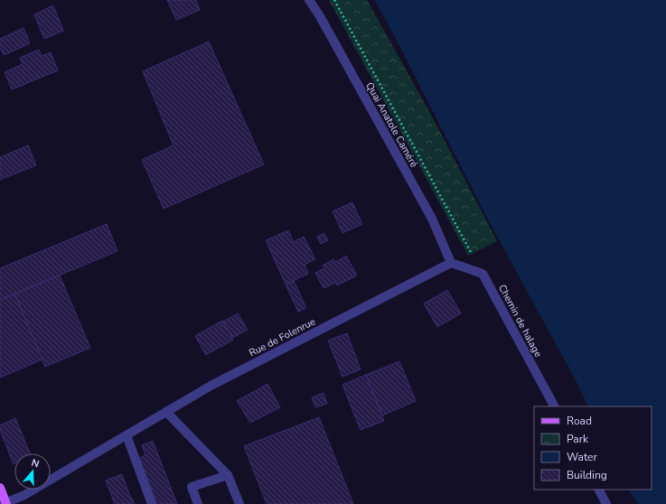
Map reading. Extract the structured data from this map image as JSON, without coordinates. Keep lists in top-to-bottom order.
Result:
{
  "streets": {
    "street": ["Quai Anatole Caméré", "Chemin de halage", "Rue de Folenrue"]
  },
  "crossings": [
    ["Quai Anatole Caméré", "Rue de Folenrue"]
  ],
  "legend": [
    "Road",
    "Park",
    "Water",
    "Building"
  ],
  "north": "top"
}
